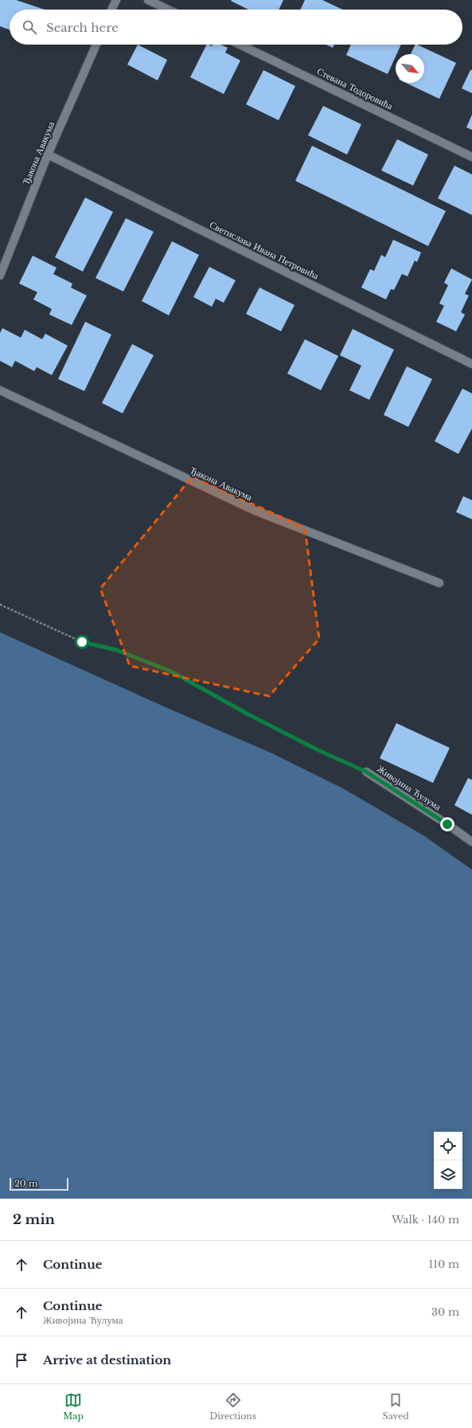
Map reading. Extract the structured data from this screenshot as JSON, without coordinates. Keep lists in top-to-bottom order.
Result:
{
  "streets": {
    "street": [
      "Стевана Тодоровића",
      "Ђакона Авакума",
      "Светислава Ивана Петровића",
      "Живојина Ћулума"
    ]
  },
  "crossings": [
    ["Ђакона Авакума", "Светислава Ивана Петровића"]
  ],
  "scale_bar": "20 m",
  "north": "bottom right",
  "page": {
    "search": "Search here",
    "scale": "20 m",
    "heading": ["2 min", "Walk · 140 m"],
    "list": [
      ["Continue", "110 m"],
      ["Continue", "Живојина Ћулума", "30 m"],
      "Arrive at destination"
    ],
    "nav": ["Map", "Directions", "Saved"]
  }
}
